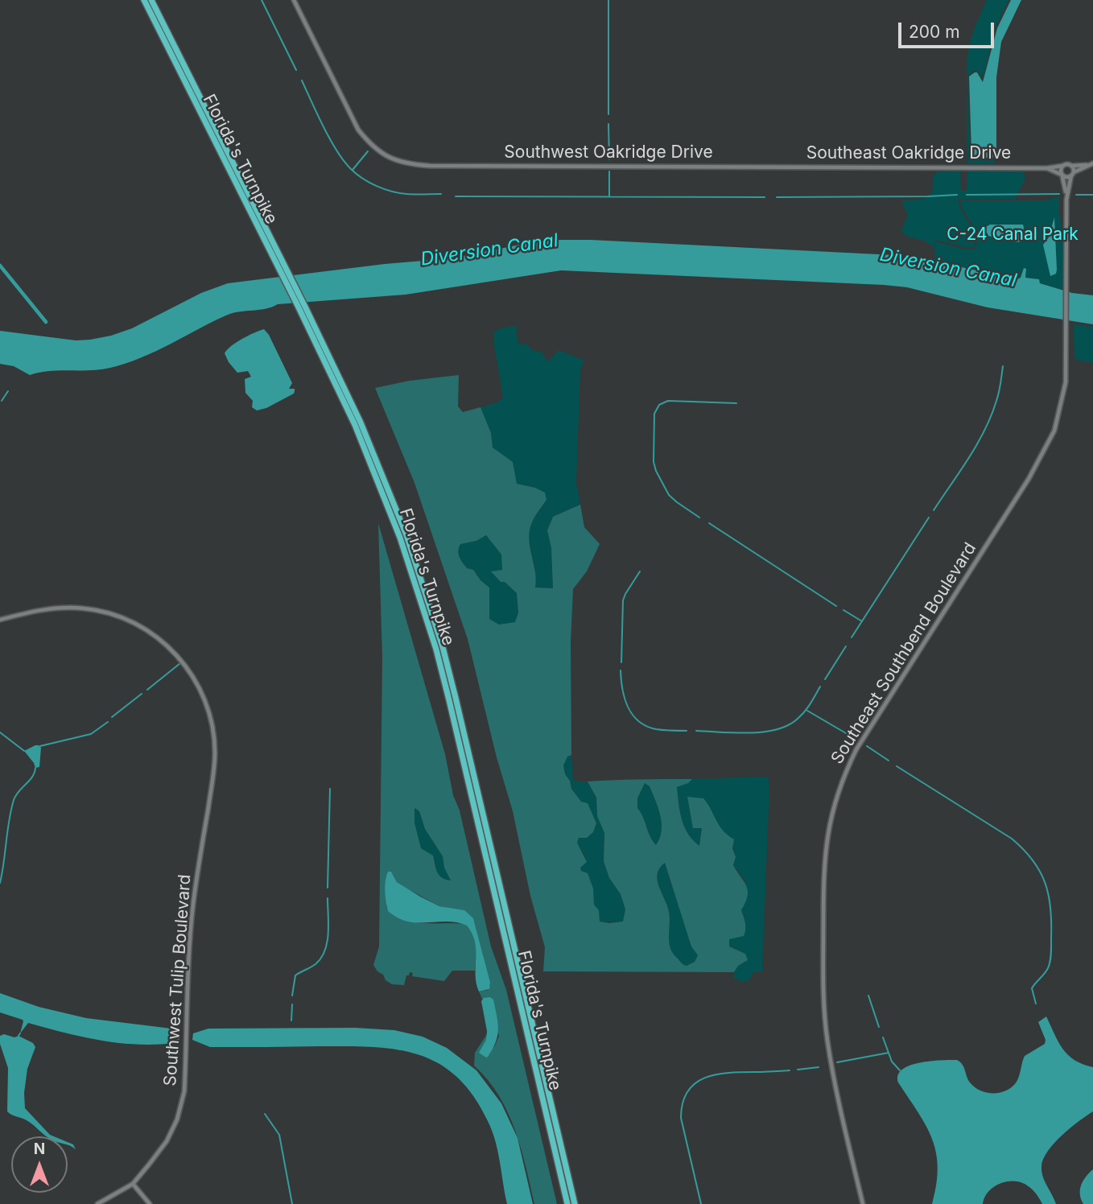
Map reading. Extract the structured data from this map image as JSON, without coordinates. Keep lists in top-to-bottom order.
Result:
{
  "streets": {
    "highway": ["Florida's Turnpike"],
    "street": [
      "Southwest Oakridge Drive",
      "Southeast Oakridge Drive",
      "Southeast Southbend Boulevard",
      "Southwest Tulip Boulevard"
    ]
  },
  "crossings": [
    ["Southwest Oakridge Drive", "Southeast Oakridge Drive"],
    ["Southeast Oakridge Drive", "Southeast Southbend Boulevard"]
  ],
  "water": ["Diversion Canal"],
  "parks": ["C-24 Canal Park"],
  "scale_bar": "200 m",
  "north": "top"
}
